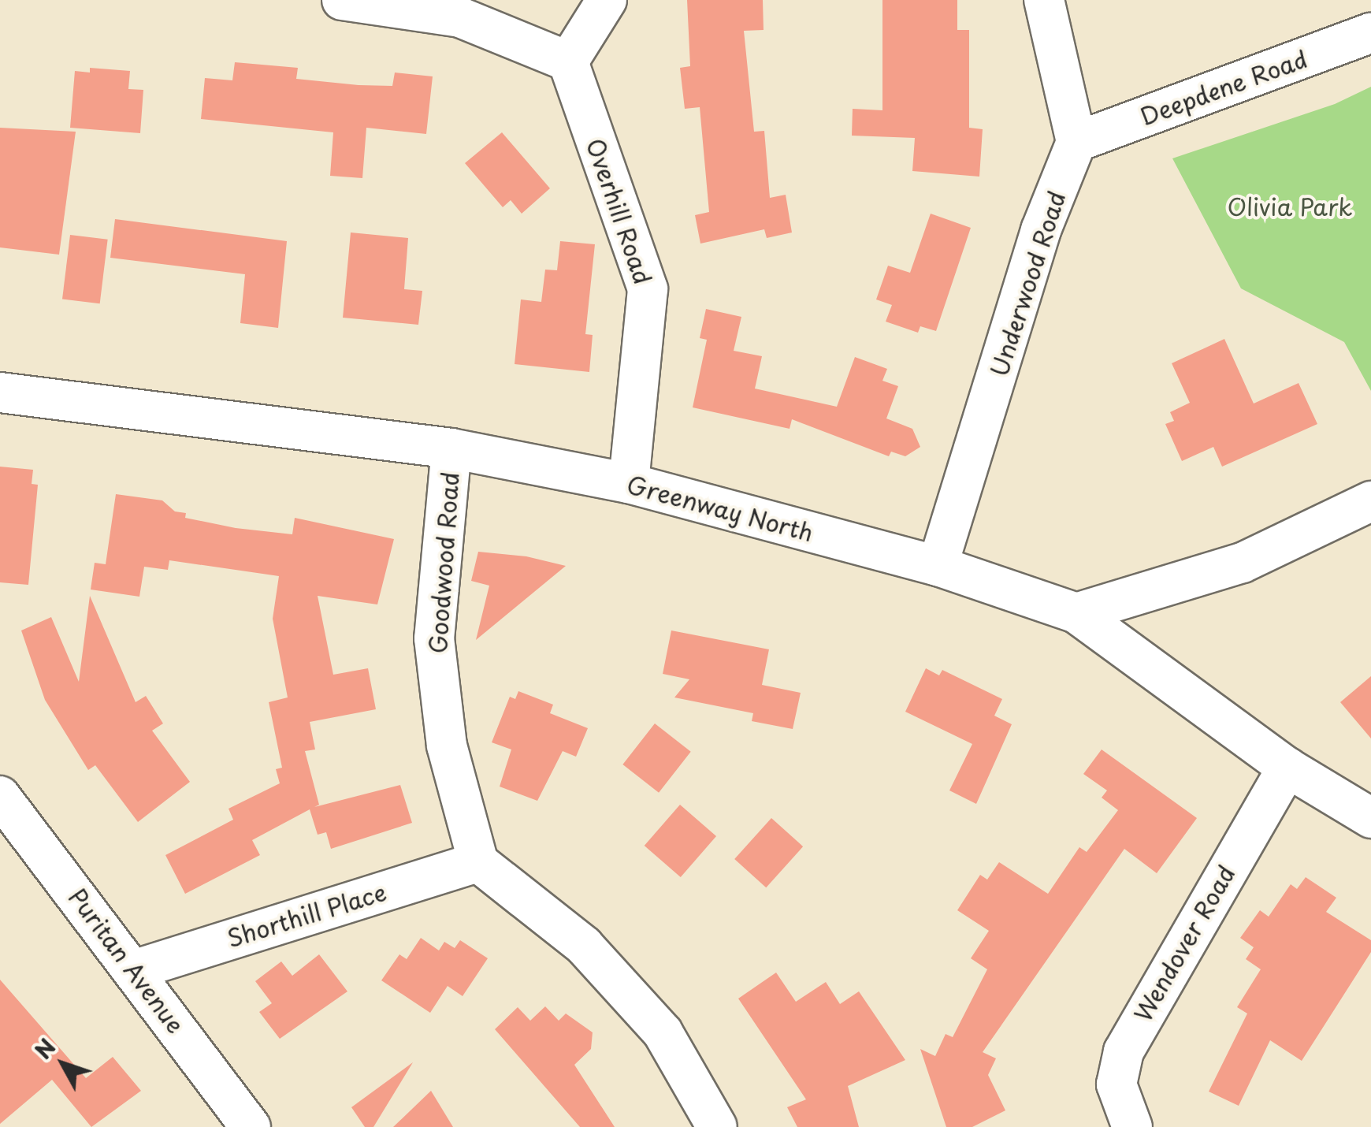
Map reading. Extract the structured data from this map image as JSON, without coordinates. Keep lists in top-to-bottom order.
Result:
{
  "streets": {
    "street": [
      "Deepdene Road",
      "Overhill Road",
      "Underwood Road",
      "Greenway North",
      "Goodwood Road",
      "Shorthill Place",
      "Wendover Road",
      "Puritan Avenue"
    ]
  },
  "crossings": [
    ["Deepdene Road", "Underwood Road"],
    ["Overhill Road", "Greenway North"],
    ["Underwood Road", "Greenway North"],
    ["Greenway North", "Goodwood Road"],
    ["Greenway North", "Wendover Road"],
    ["Goodwood Road", "Shorthill Place"],
    ["Shorthill Place", "Puritan Avenue"]
  ],
  "parks": ["Olivia Park"],
  "north": "top left"
}
